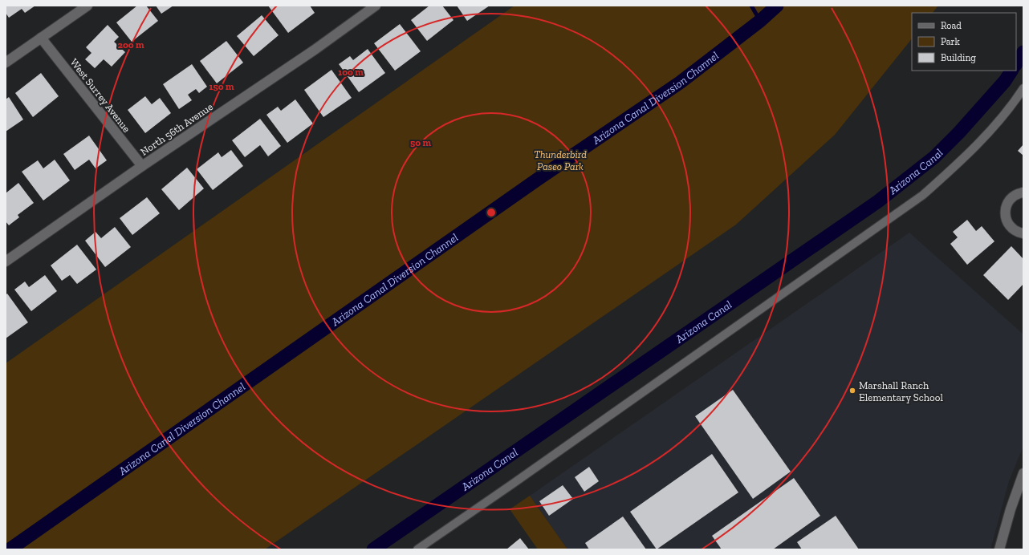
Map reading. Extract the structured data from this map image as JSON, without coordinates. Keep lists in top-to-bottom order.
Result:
{
  "streets": {
    "street": ["West Surrey Avenue", "North 56th Avenue"]
  },
  "crossings": [
    ["West Surrey Avenue", "North 56th Avenue"]
  ],
  "water": ["Arizona Canal Diversion Channel", "Arizona Canal"],
  "parks": ["Thunderbird Paseo Park"],
  "places": ["Marshall Ranch Elementary School"],
  "legend": ["Road", "Park", "Building"],
  "rings": [
    "200 m",
    "100 m",
    "150 m",
    "50 m"
  ]
}
